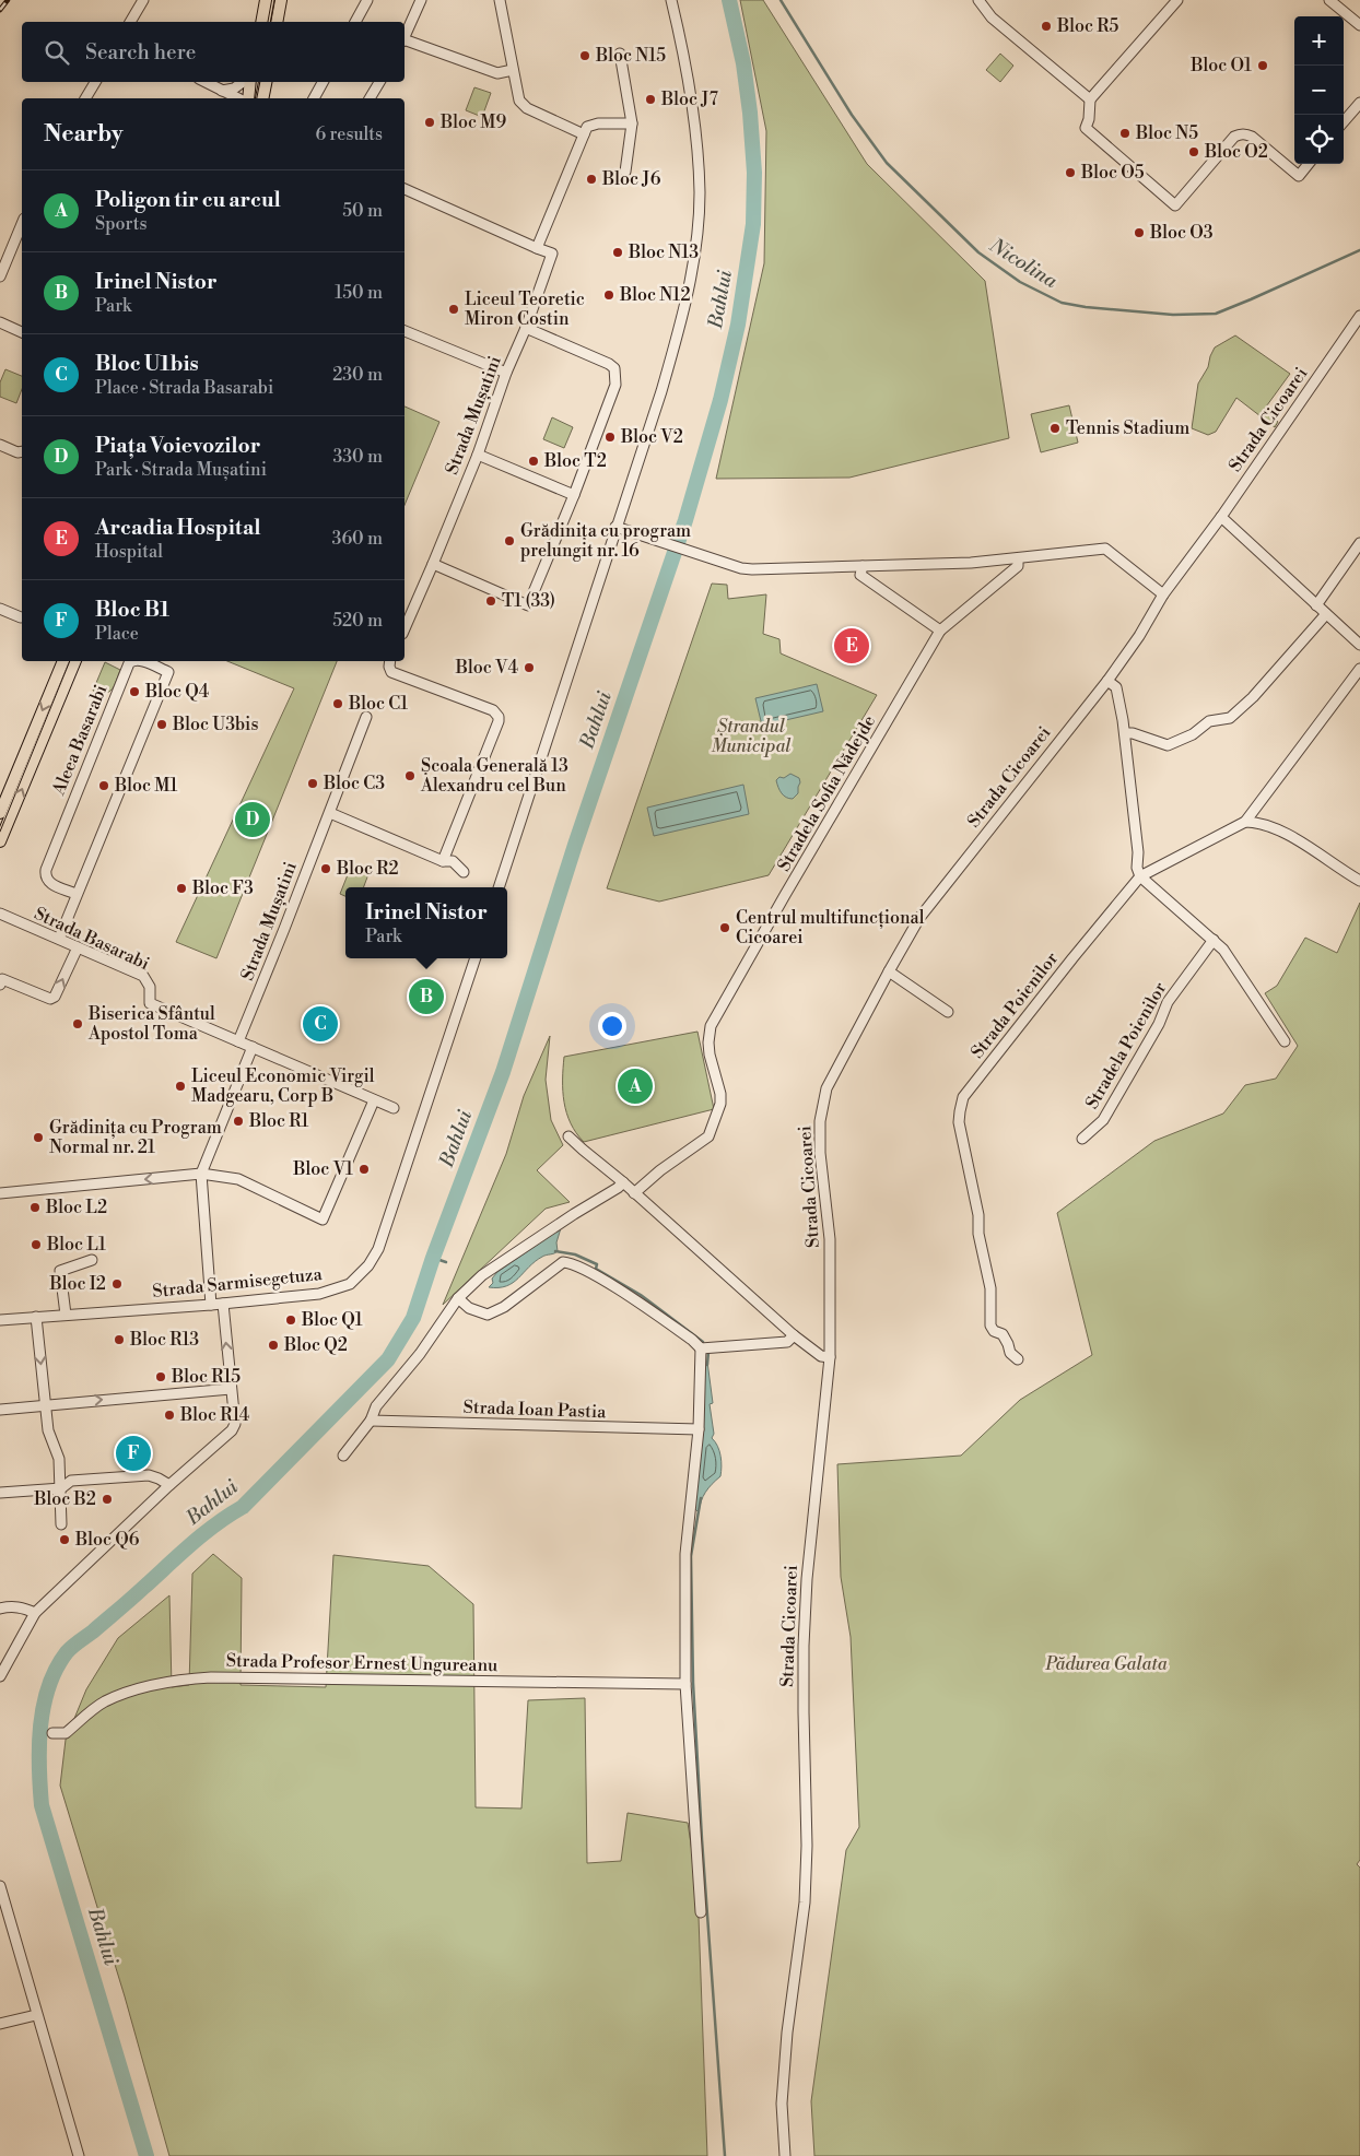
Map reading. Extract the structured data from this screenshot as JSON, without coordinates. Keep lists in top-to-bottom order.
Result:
{
  "streets": {
    "street": [
      "Strada Mușatini",
      "Strada Cicoarei",
      "Aleea Basarabi",
      "Stradela Sofia Nădejde",
      "Strada Basarabi",
      "Strada Poienilor",
      "Stradela Poienilor",
      "Strada Sarmisegetuza",
      "Strada Ioan Pastia",
      "Strada Profesor Ernest Ungureanu"
    ]
  },
  "crossings": [
    ["Strada Mușatini", "Strada Basarabi"],
    ["Aleea Basarabi", "Strada Basarabi"]
  ],
  "water": ["Nicolina", "Bahlui"],
  "parks": ["Ștrandul Municipal", "Pădurea Galata"],
  "places": [
    "Bloc R5",
    "Bloc N15",
    "Bloc O1",
    "Bloc J7",
    "Bloc M9",
    "Bloc N5",
    "Bloc O2",
    "Bloc O5",
    "Bloc J6",
    "Bloc O3",
    "Bloc N13",
    "Bloc N12",
    "Liceul Teoretic Miron Costin",
    "Tennis Stadium",
    "Bloc V2",
    "Bloc T2",
    "Grădinița cu program prelungit nr. 16",
    "T1 (33)",
    "Bloc V4",
    "Bloc Q4",
    "Bloc C1",
    "Bloc U3bis",
    "Școala Generală 13 Alexandru cel Bun",
    "Bloc C3",
    "Bloc M1",
    "Bloc R2",
    "Bloc F3",
    "Centrul multifuncțional Cicoarei",
    "Biserica Sfântul Apostol Toma",
    "Liceul Economic Virgil Madgearu, Corp B",
    "Bloc R1",
    "Grădinița cu Program Normal nr. 21",
    "Bloc V1",
    "Bloc L2",
    "Bloc L1",
    "Bloc I2",
    "Bloc Q1",
    "Bloc R13",
    "Bloc Q2",
    "Bloc R15",
    "Bloc R14",
    "Bloc B2",
    "Bloc Q6"
  ],
  "page": {
    "map_buttons": ["+", "−"],
    "search": "Search here",
    "heading": ["Nearby", "6 results"],
    "list": [
      {
        "mark": "A",
        "name": "Poligon tir cu arcul",
        "note": "Sports",
        "value": "50 m"
      },
      {
        "mark": "B",
        "name": "Irinel Nistor",
        "note": "Park",
        "value": "150 m"
      },
      {
        "mark": "C",
        "name": "Bloc U1bis",
        "note": "Place · Strada Basarabi",
        "value": "230 m"
      },
      {
        "mark": "D",
        "name": "Piața Voievozilor",
        "note": "Park · Strada Mușatini",
        "value": "330 m"
      },
      {
        "mark": "E",
        "name": "Arcadia Hospital",
        "note": "Hospital",
        "value": "360 m"
      },
      {
        "mark": "F",
        "name": "Bloc B1",
        "note": "Place",
        "value": "520 m"
      }
    ],
    "pins": [
      "E",
      "D",
      "B",
      "C",
      "A",
      "F"
    ],
    "popup": ["Irinel Nistor", "Park"]
  }
}
